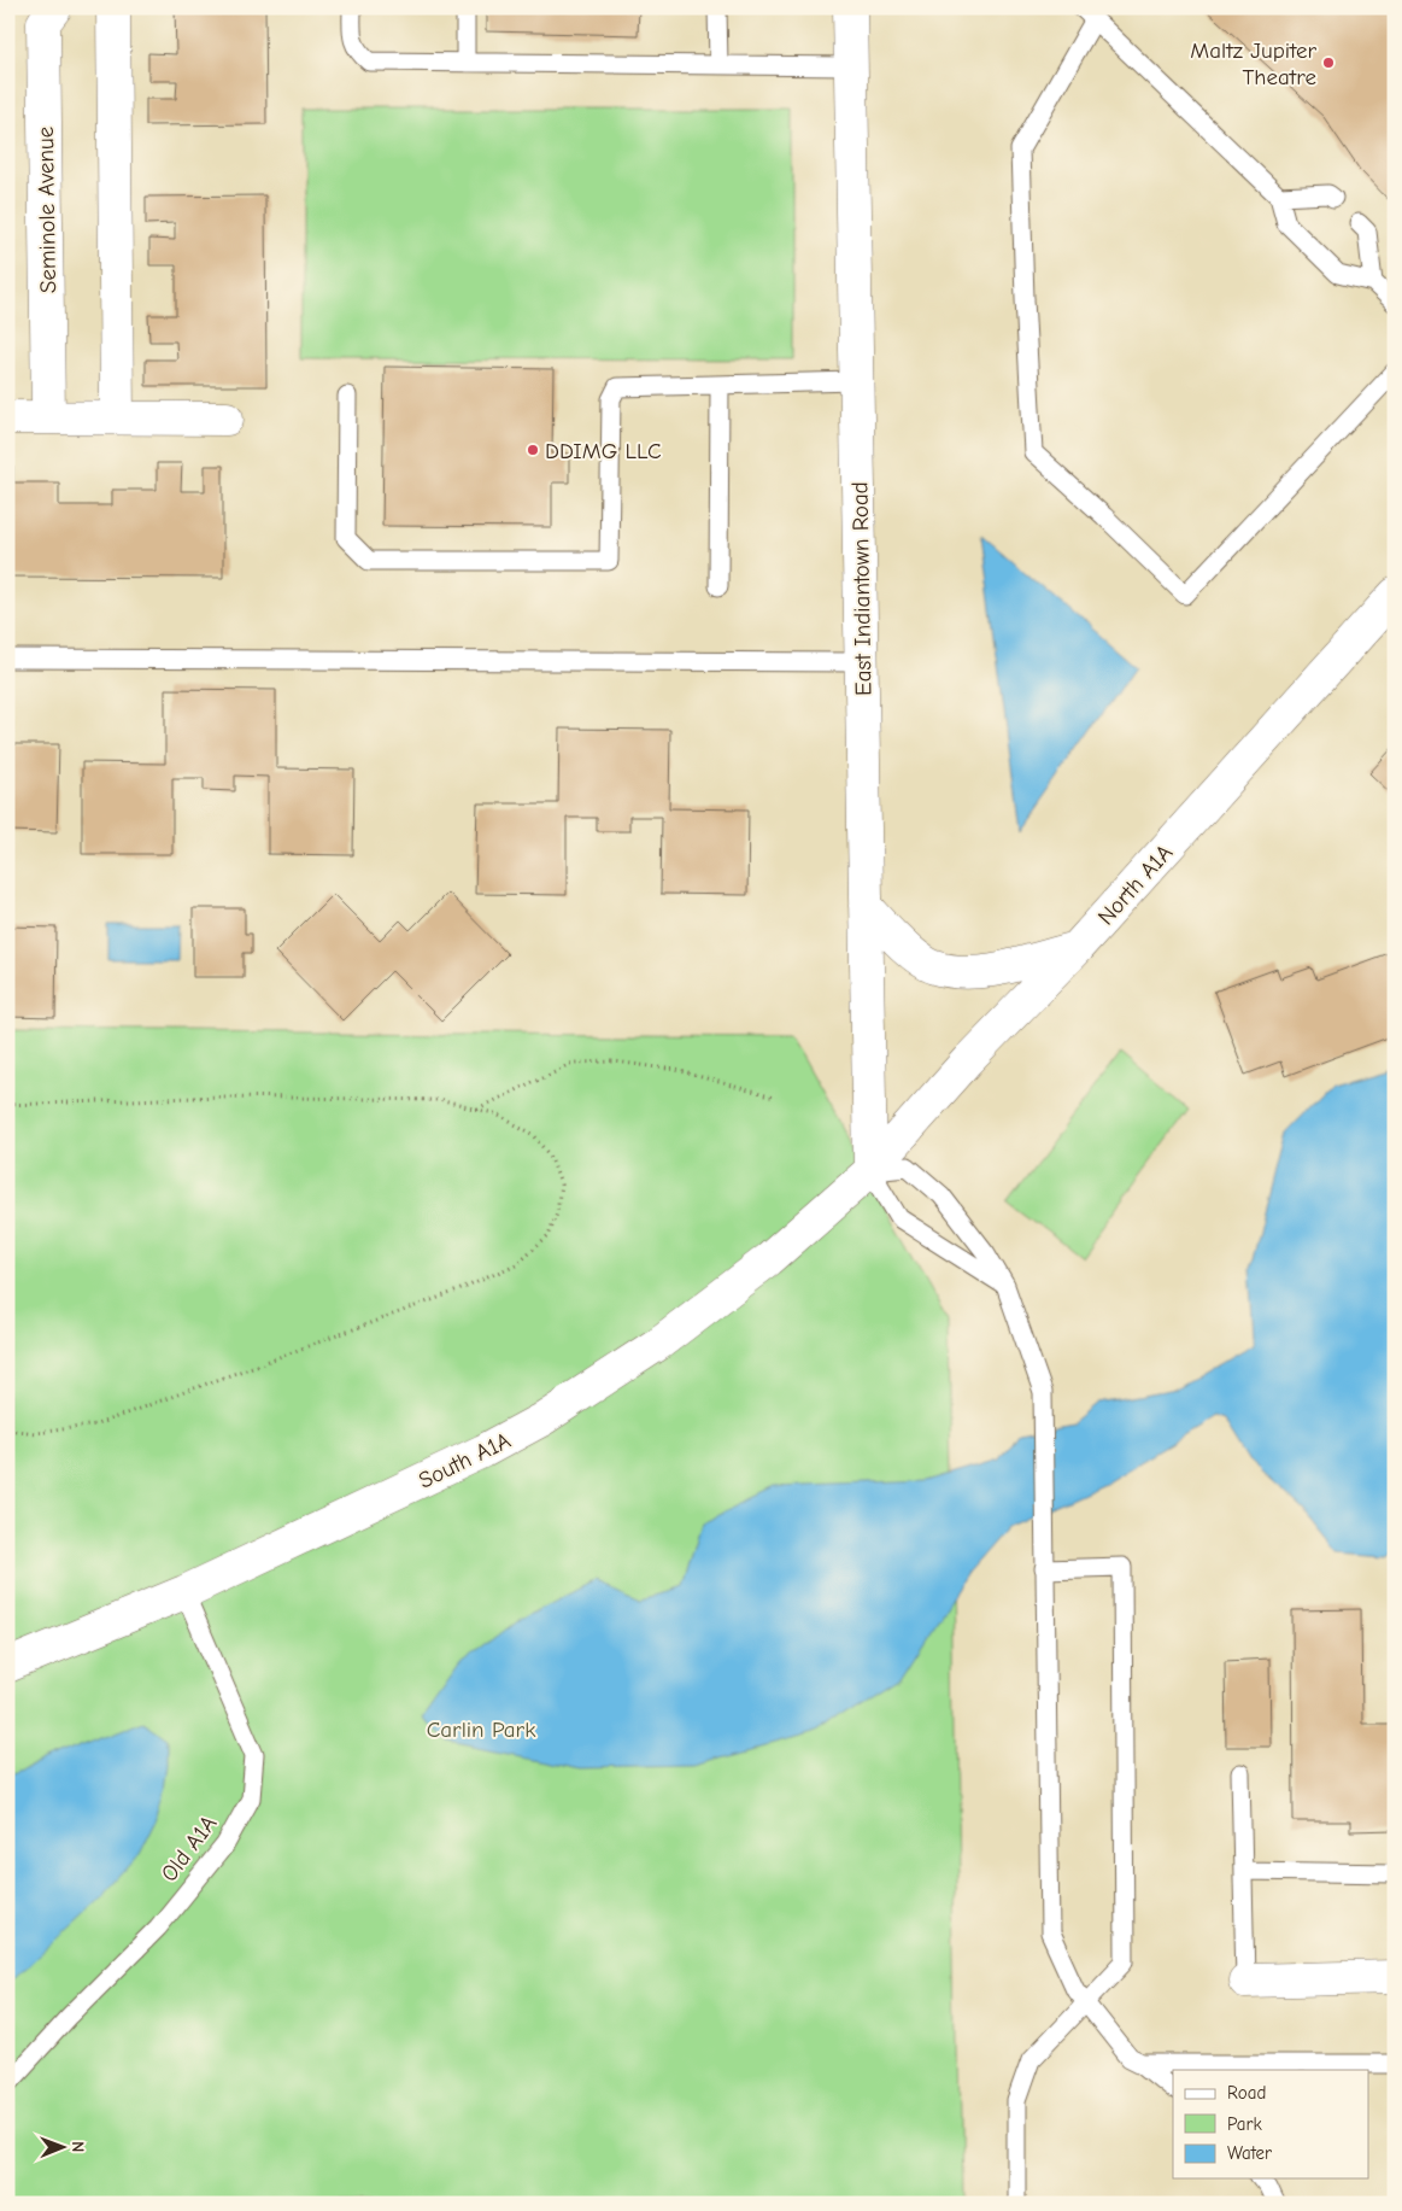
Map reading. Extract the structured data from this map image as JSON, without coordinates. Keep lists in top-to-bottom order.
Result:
{
  "streets": {
    "street": [
      "Seminole Avenue",
      "East Indiantown Road",
      "North A1A",
      "South A1A"
    ],
    "lane": ["Old A1A"]
  },
  "crossings": [
    ["East Indiantown Road", "North A1A"],
    ["East Indiantown Road", "South A1A"],
    ["North A1A", "South A1A"],
    ["South A1A", "Old A1A"]
  ],
  "parks": ["Carlin Park"],
  "places": ["Maltz Jupiter Theatre", "DDIMG LLC"],
  "legend": ["Road", "Park", "Water"],
  "north": "right"
}
